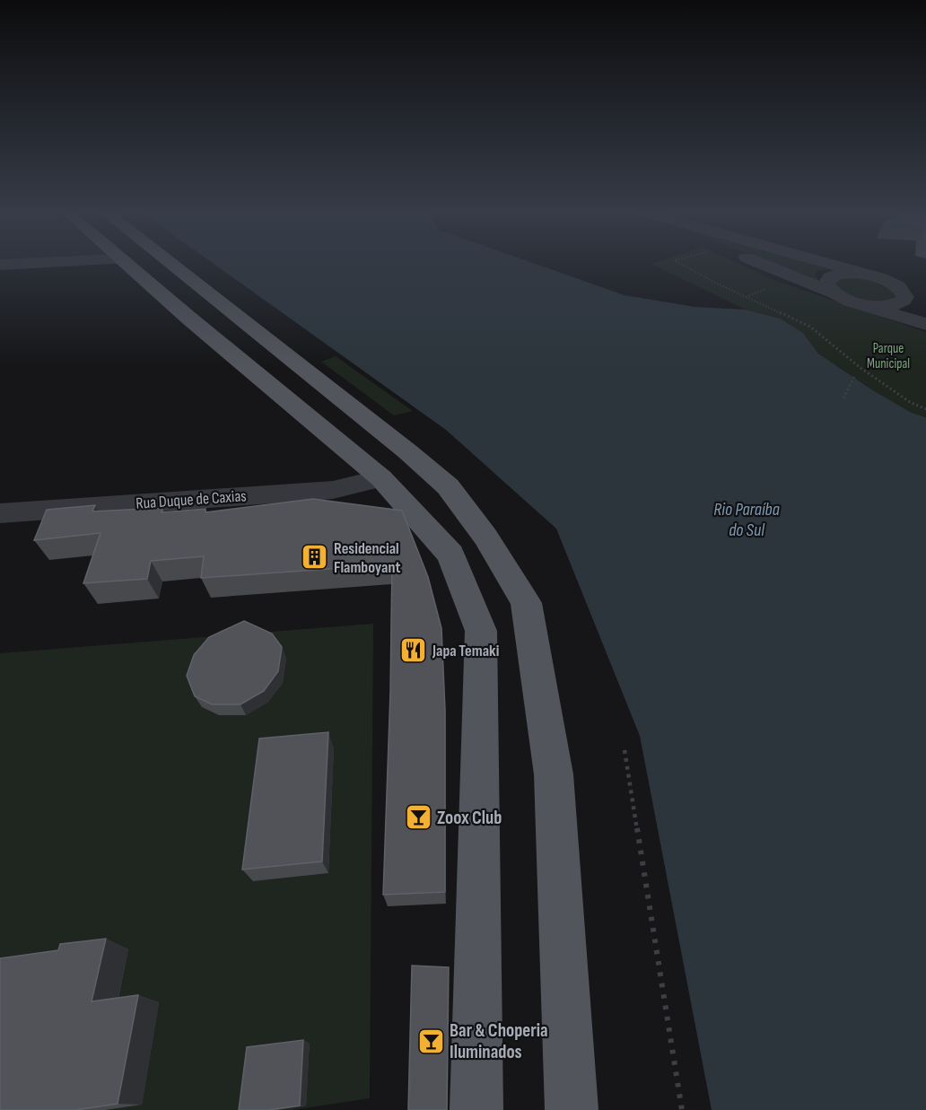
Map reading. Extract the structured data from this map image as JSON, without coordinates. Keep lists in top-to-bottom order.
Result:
{
  "streets": {
    "street": ["Rua Duque de Caxias"]
  },
  "water": ["Rio Paraíba do Sul"],
  "parks": ["Parque Municipal"],
  "places": {
    "building": ["Residencial Flamboyant"],
    "restaurant": ["Japa Temaki"],
    "bar": ["Zoox Club", "Bar & Choperia Iluminados"]
  }
}
